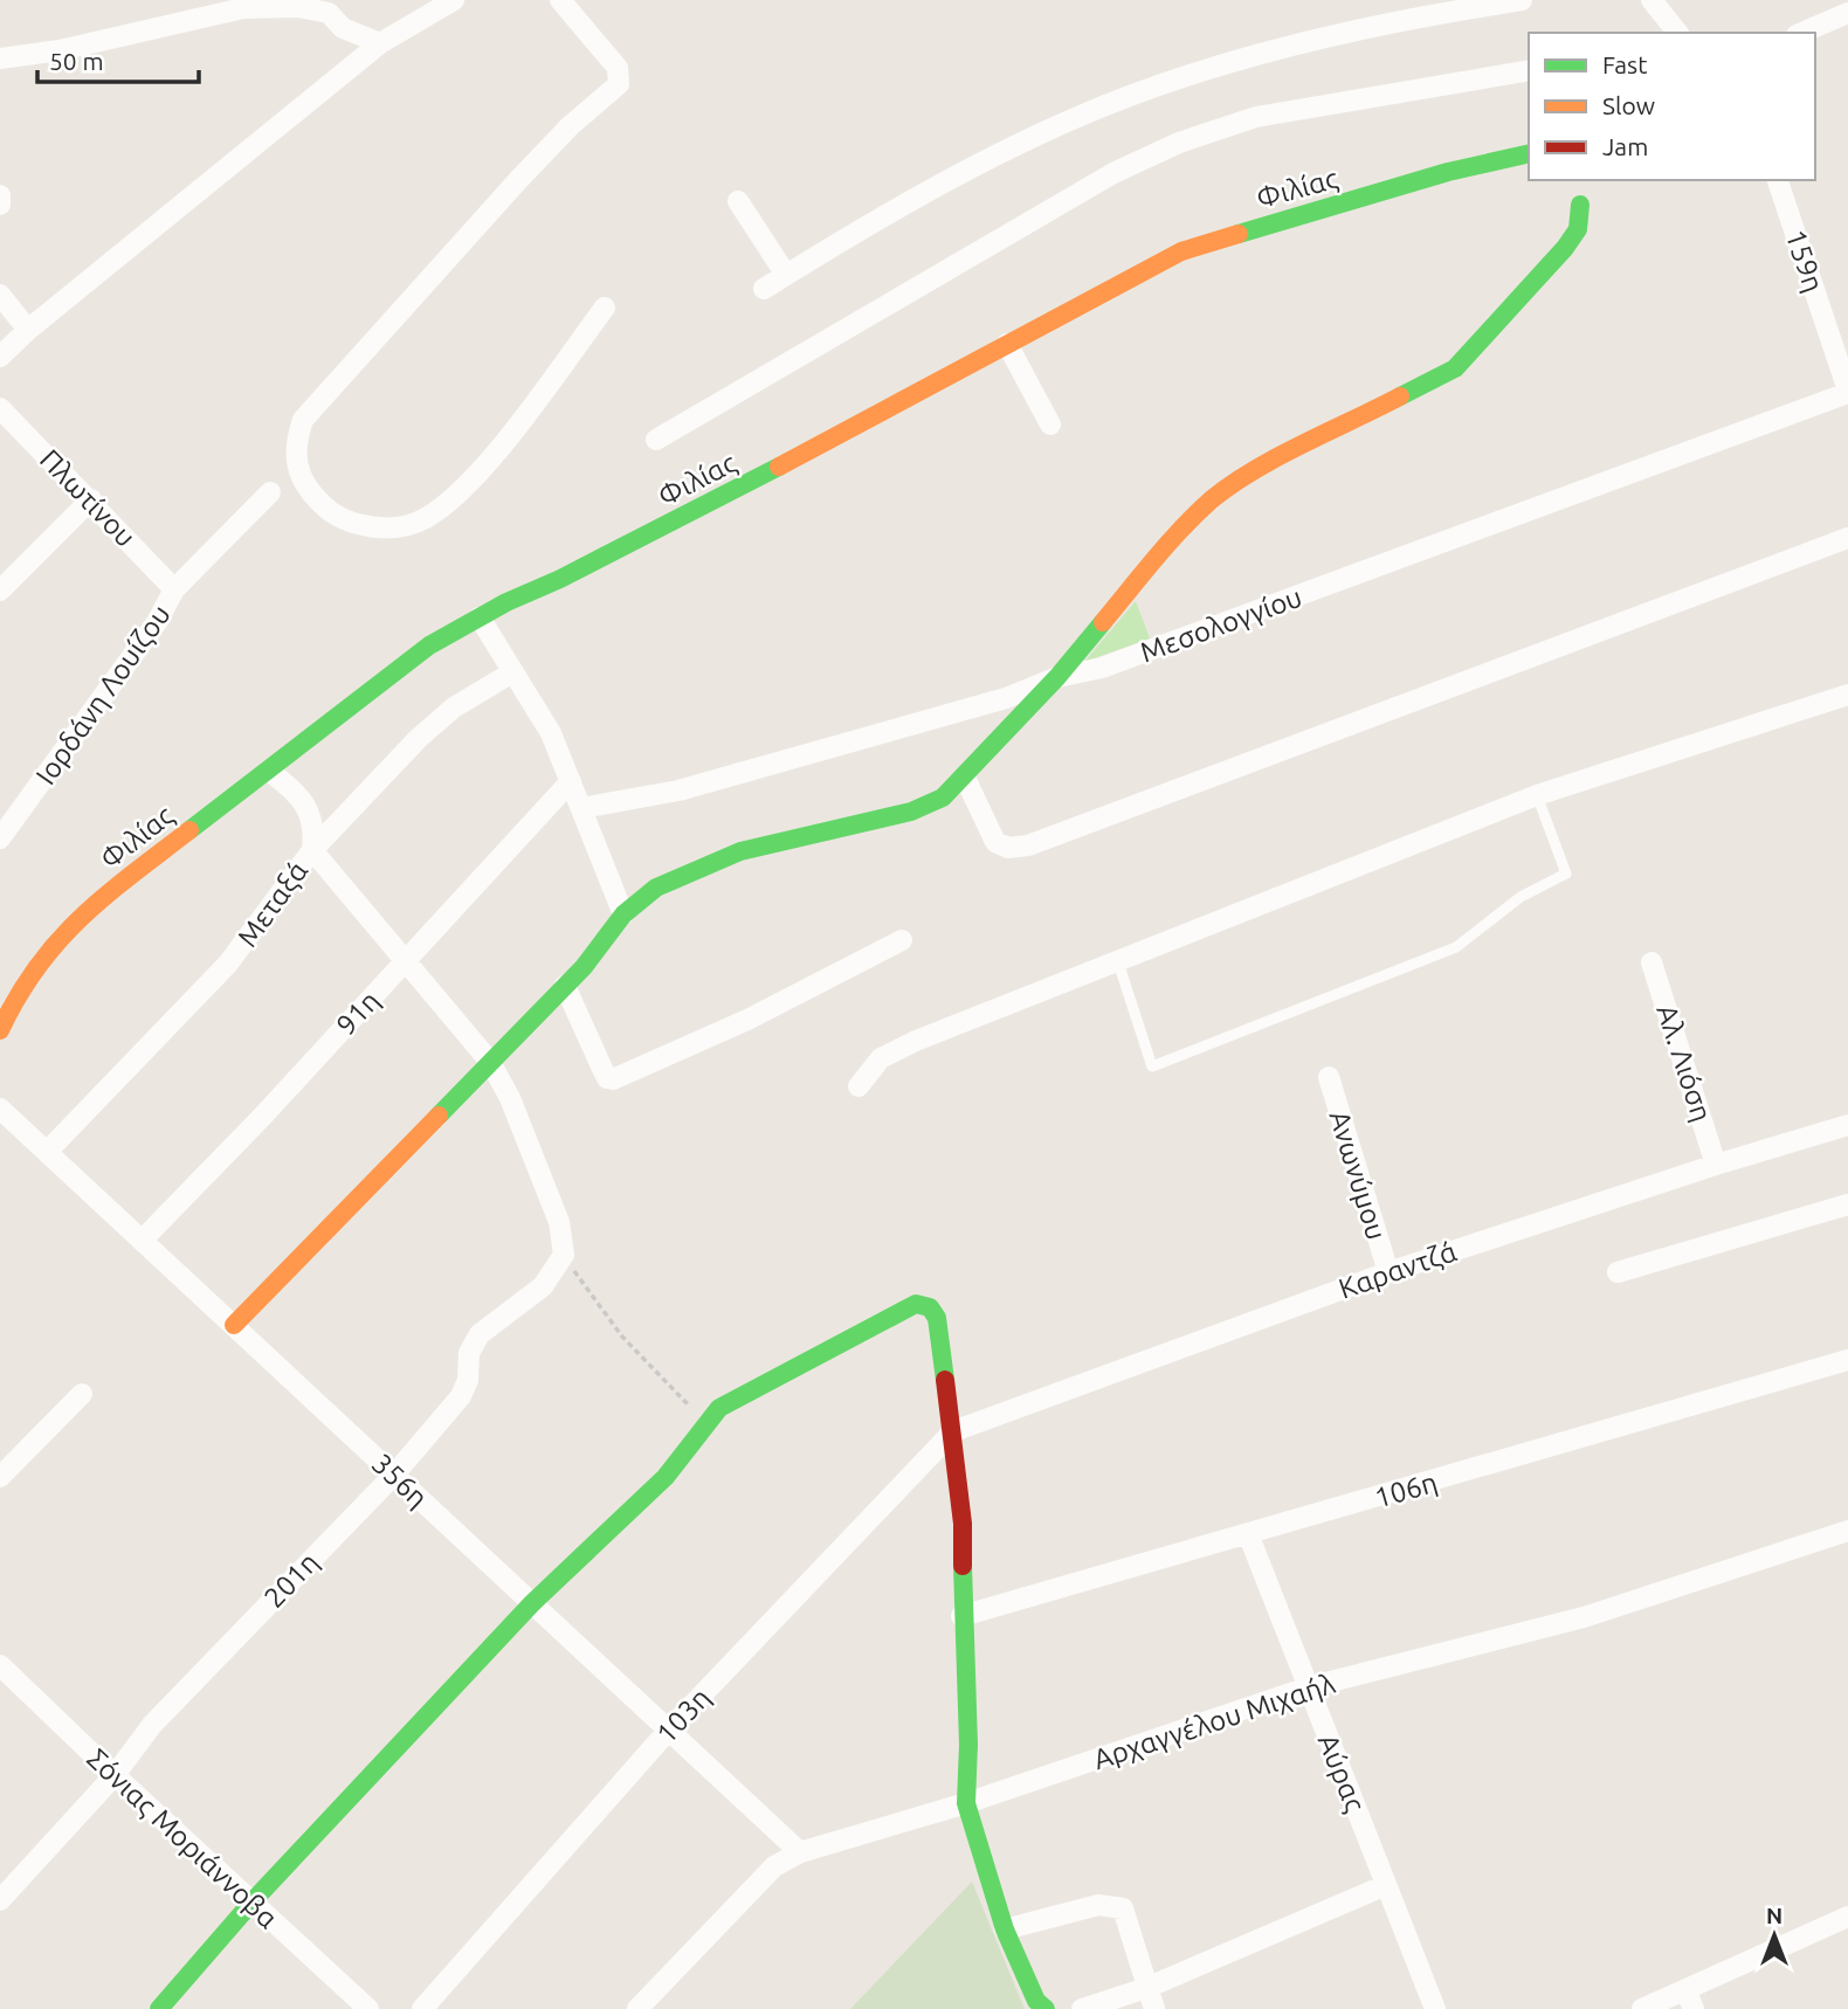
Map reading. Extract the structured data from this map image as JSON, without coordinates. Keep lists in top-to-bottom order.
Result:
{
  "streets": {
    "street": [
      "Φιλίας",
      "159η",
      "Πλωτίνου",
      "Μεσολογγίου",
      "Ιορδάνη Λουίζου",
      "Μεταξά",
      "91η",
      "Αλ. Λιόση",
      "Ανωνύμου",
      "Καραντζά",
      "356η",
      "106η",
      "201η",
      "103η",
      "Αρχαγγέλου Μιχαήλ",
      "Αύρας",
      "Σόνιας Μοριάννοβα"
    ]
  },
  "crossings": [
    ["159η", "Μεσολογγίου"],
    ["Πλωτίνου", "Ιορδάνη Λουίζου"],
    ["Μεταξά", "356η"],
    ["91η", "356η"],
    ["Αλ. Λιόση", "Καραντζά"],
    ["Ανωνύμου", "Καραντζά"],
    ["Καραντζά", "103η"],
    ["356η", "201η"],
    ["356η", "103η"],
    ["356η", "Αρχαγγέλου Μιχαήλ"],
    ["106η", "Αύρας"],
    ["201η", "Σόνιας Μοριάννοβα"],
    ["Αρχαγγέλου Μιχαήλ", "Αύρας"]
  ],
  "legend": ["Fast", "Slow", "Jam"],
  "scale_bar": "50 m",
  "north": "top"
}
